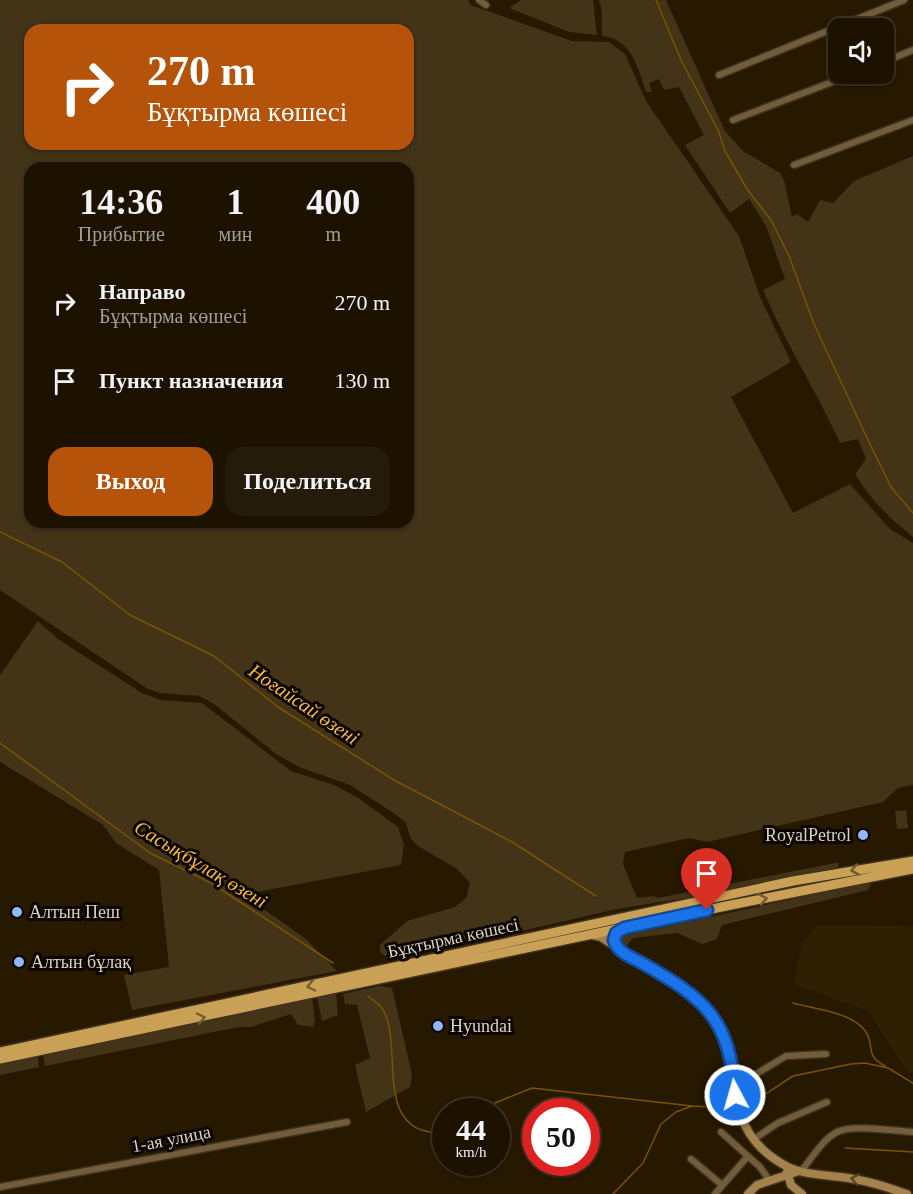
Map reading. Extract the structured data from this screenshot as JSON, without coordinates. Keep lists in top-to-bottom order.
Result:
{
  "streets": {
    "main road": ["Бұқтырма көшесі"],
    "street": ["1-ая улица"]
  },
  "water": ["Ноғайсай өзені", "Сасықбұлақ өзені"],
  "places": [
    "RoyalPetrol",
    "Алтын Пеш",
    "Алтын бұлақ",
    "Hyundai"
  ],
  "page": {
    "turn": ["270 m", "Бұқтырма көшесі"],
    "eta": [
      "14:36",
      "Прибытие",
      "1",
      "мин",
      "400",
      "m"
    ],
    "list": [
      {
        "name": "Направо",
        "note": "Бұқтырма көшесі",
        "value": "270 m"
      },
      {
        "name": "Пункт назначения",
        "value": "130 m"
      }
    ],
    "buttons": ["Выход", "Поделиться"],
    "speed": "44 km/h",
    "limit": "50"
  }
}
